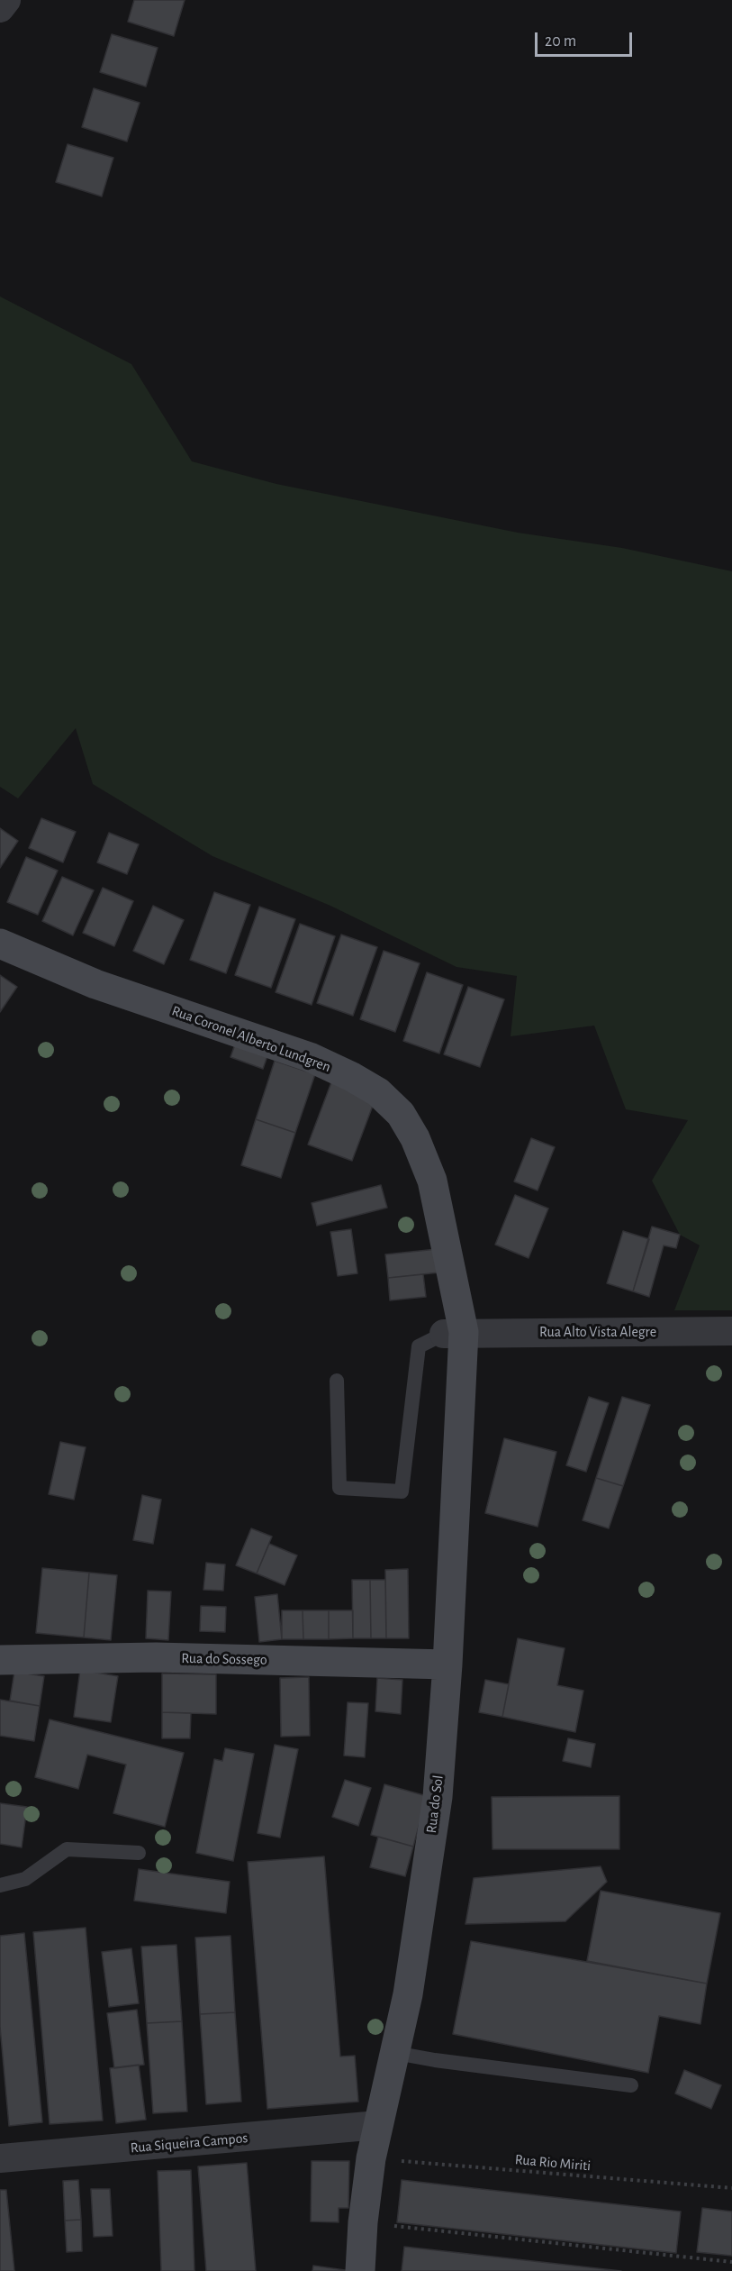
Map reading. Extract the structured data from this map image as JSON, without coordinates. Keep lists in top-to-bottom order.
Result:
{
  "streets": {
    "main road": ["Rua Coronel Alberto Lundgren", "Rua do Sossego", "Rua do Sol"],
    "street": ["Rua Alto Vista Alegre", "Rua Siqueira Campos"],
    "path": ["Rua Rio Miriti"]
  },
  "crossings": [
    ["Rua Coronel Alberto Lundgren", "Rua Alto Vista Alegre"],
    ["Rua Coronel Alberto Lundgren", "Rua do Sol"],
    ["Rua Alto Vista Alegre", "Rua do Sol"],
    ["Rua do Sossego", "Rua do Sol"],
    ["Rua do Sol", "Rua Siqueira Campos"],
    ["Rua do Sol", "Rua Rio Miriti"]
  ],
  "scale_bar": "20 m"
}
